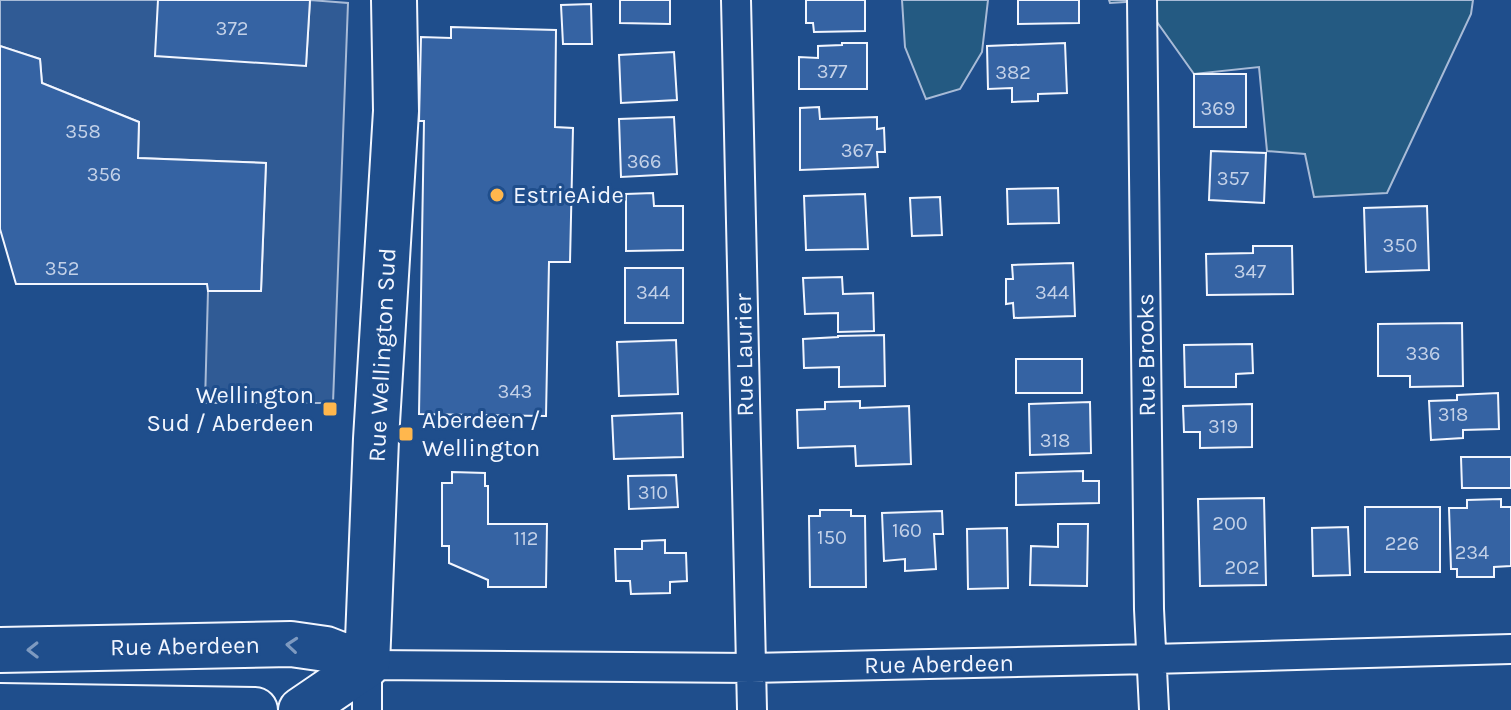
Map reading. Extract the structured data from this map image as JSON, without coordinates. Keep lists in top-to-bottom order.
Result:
{
  "streets": {
    "main road": ["Rue Wellington Sud", "Rue Aberdeen"],
    "street": ["Rue Laurier", "Rue Brooks"]
  },
  "crossings": [
    ["Rue Wellington Sud", "Rue Aberdeen"],
    ["Rue Laurier", "Rue Aberdeen"],
    ["Rue Brooks", "Rue Aberdeen"]
  ],
  "places": {
    "other": ["EstrieAide"],
    "transit": ["Wellington Sud / Aberdeen", "Aberdeen / Wellington"]
  },
  "house_numbers": [
    "372",
    "377",
    "382",
    "369",
    "358",
    "367",
    "366",
    "356",
    "357",
    "350",
    "352",
    "347",
    "344",
    "344",
    "336",
    "343",
    "318",
    "319",
    "318",
    "310",
    "200",
    "160",
    "150",
    "112",
    "226",
    "234",
    "202"
  ]
}
